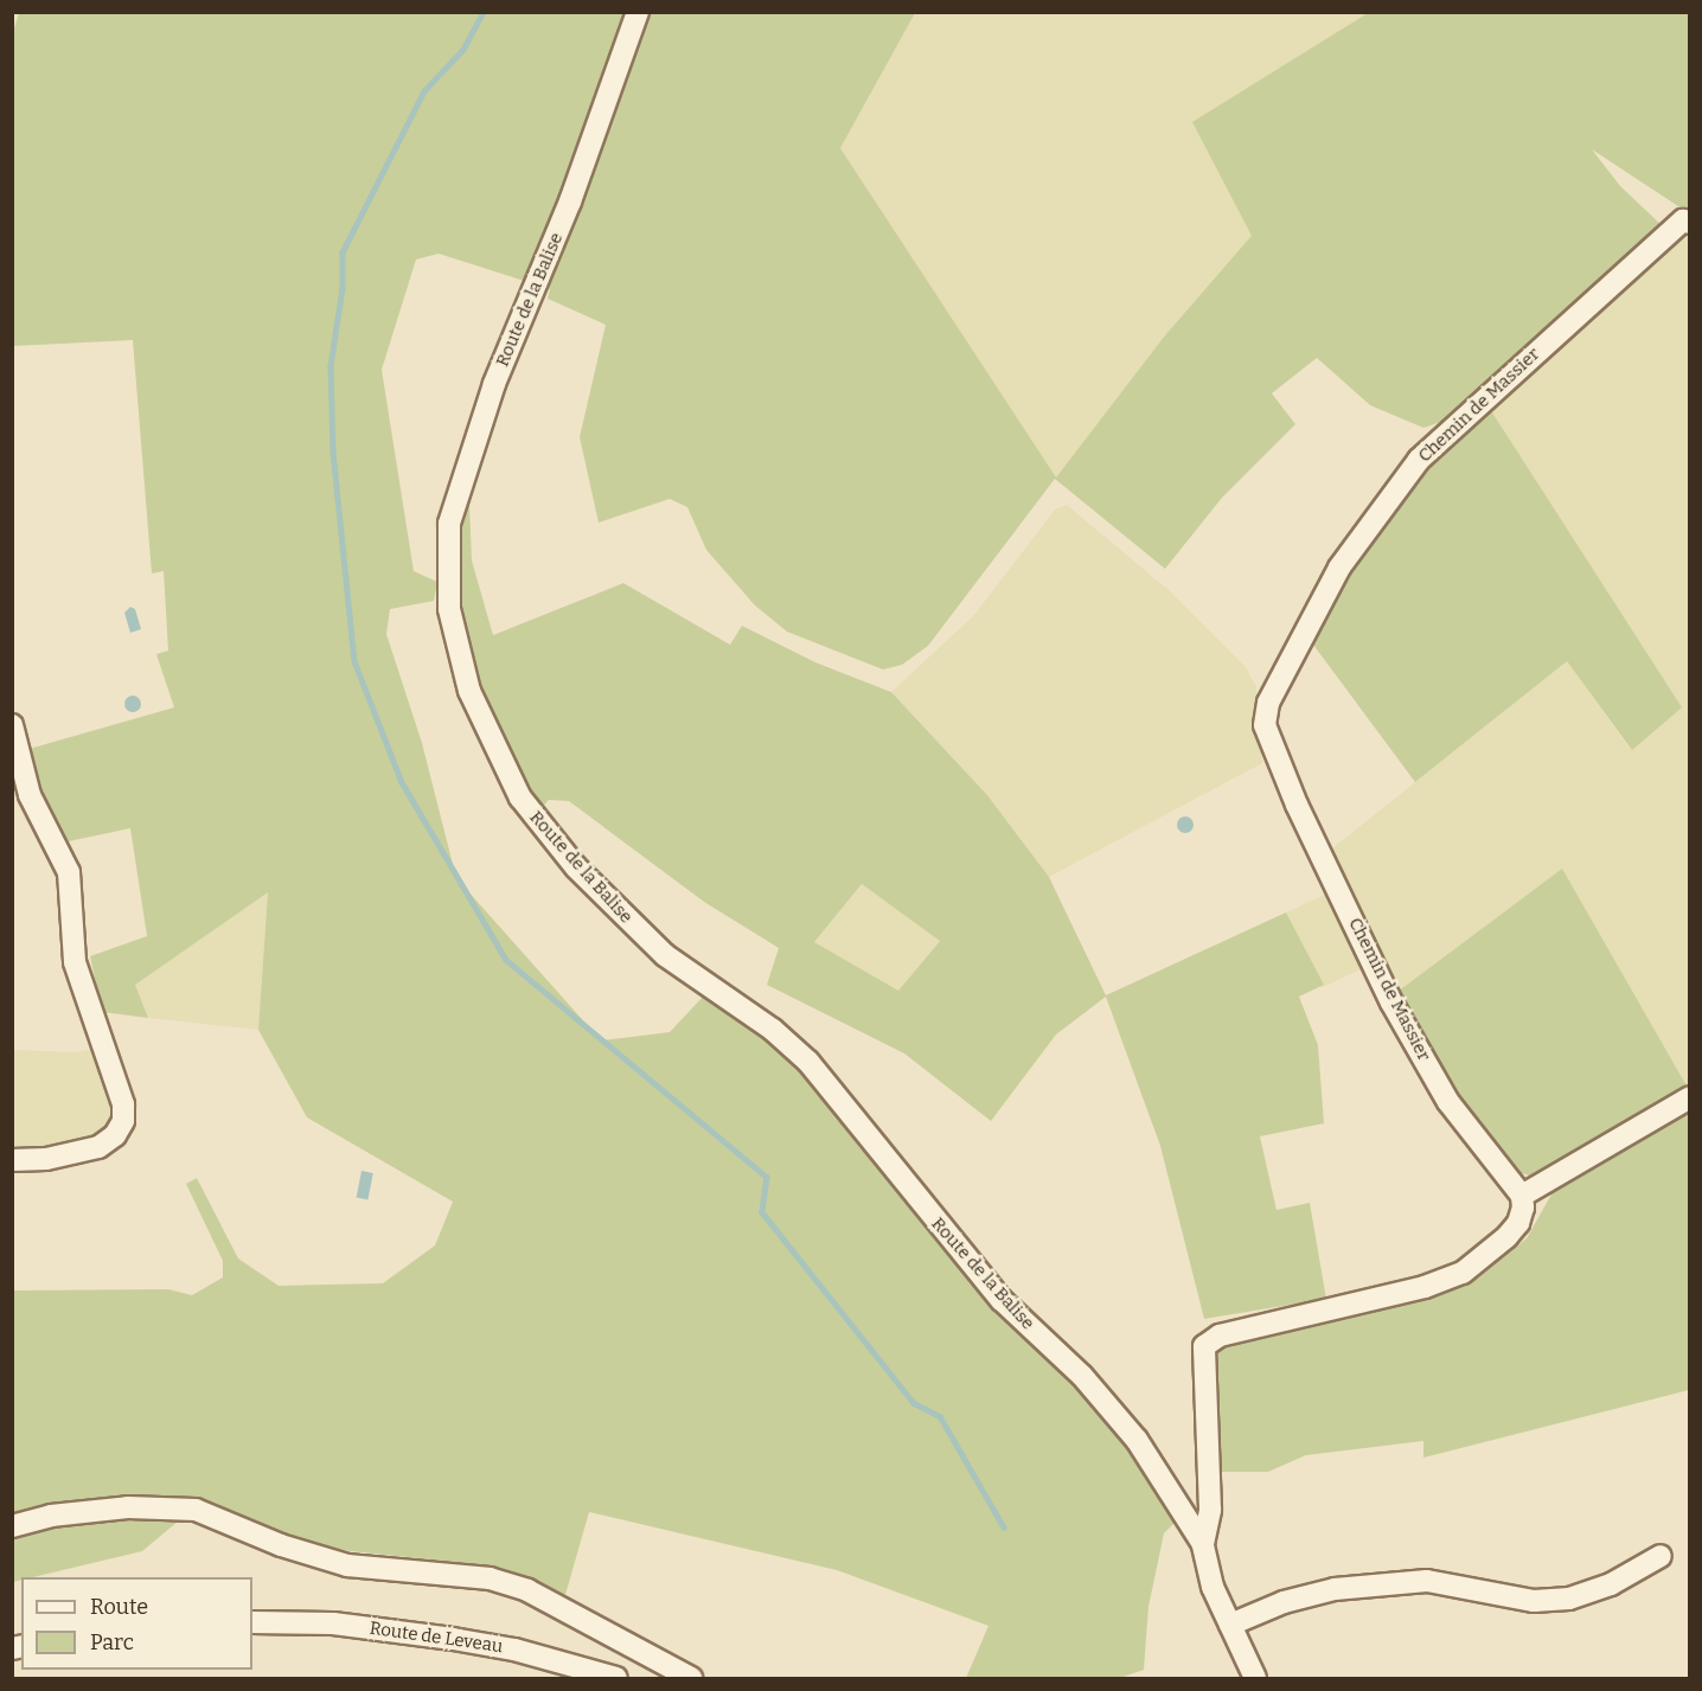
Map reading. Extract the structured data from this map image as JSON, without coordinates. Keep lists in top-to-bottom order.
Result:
{
  "streets": {
    "street": ["Route de la Balise", "Chemin de Massier", "Route de Leveau"]
  },
  "legend": ["Route", "Parc"]
}
